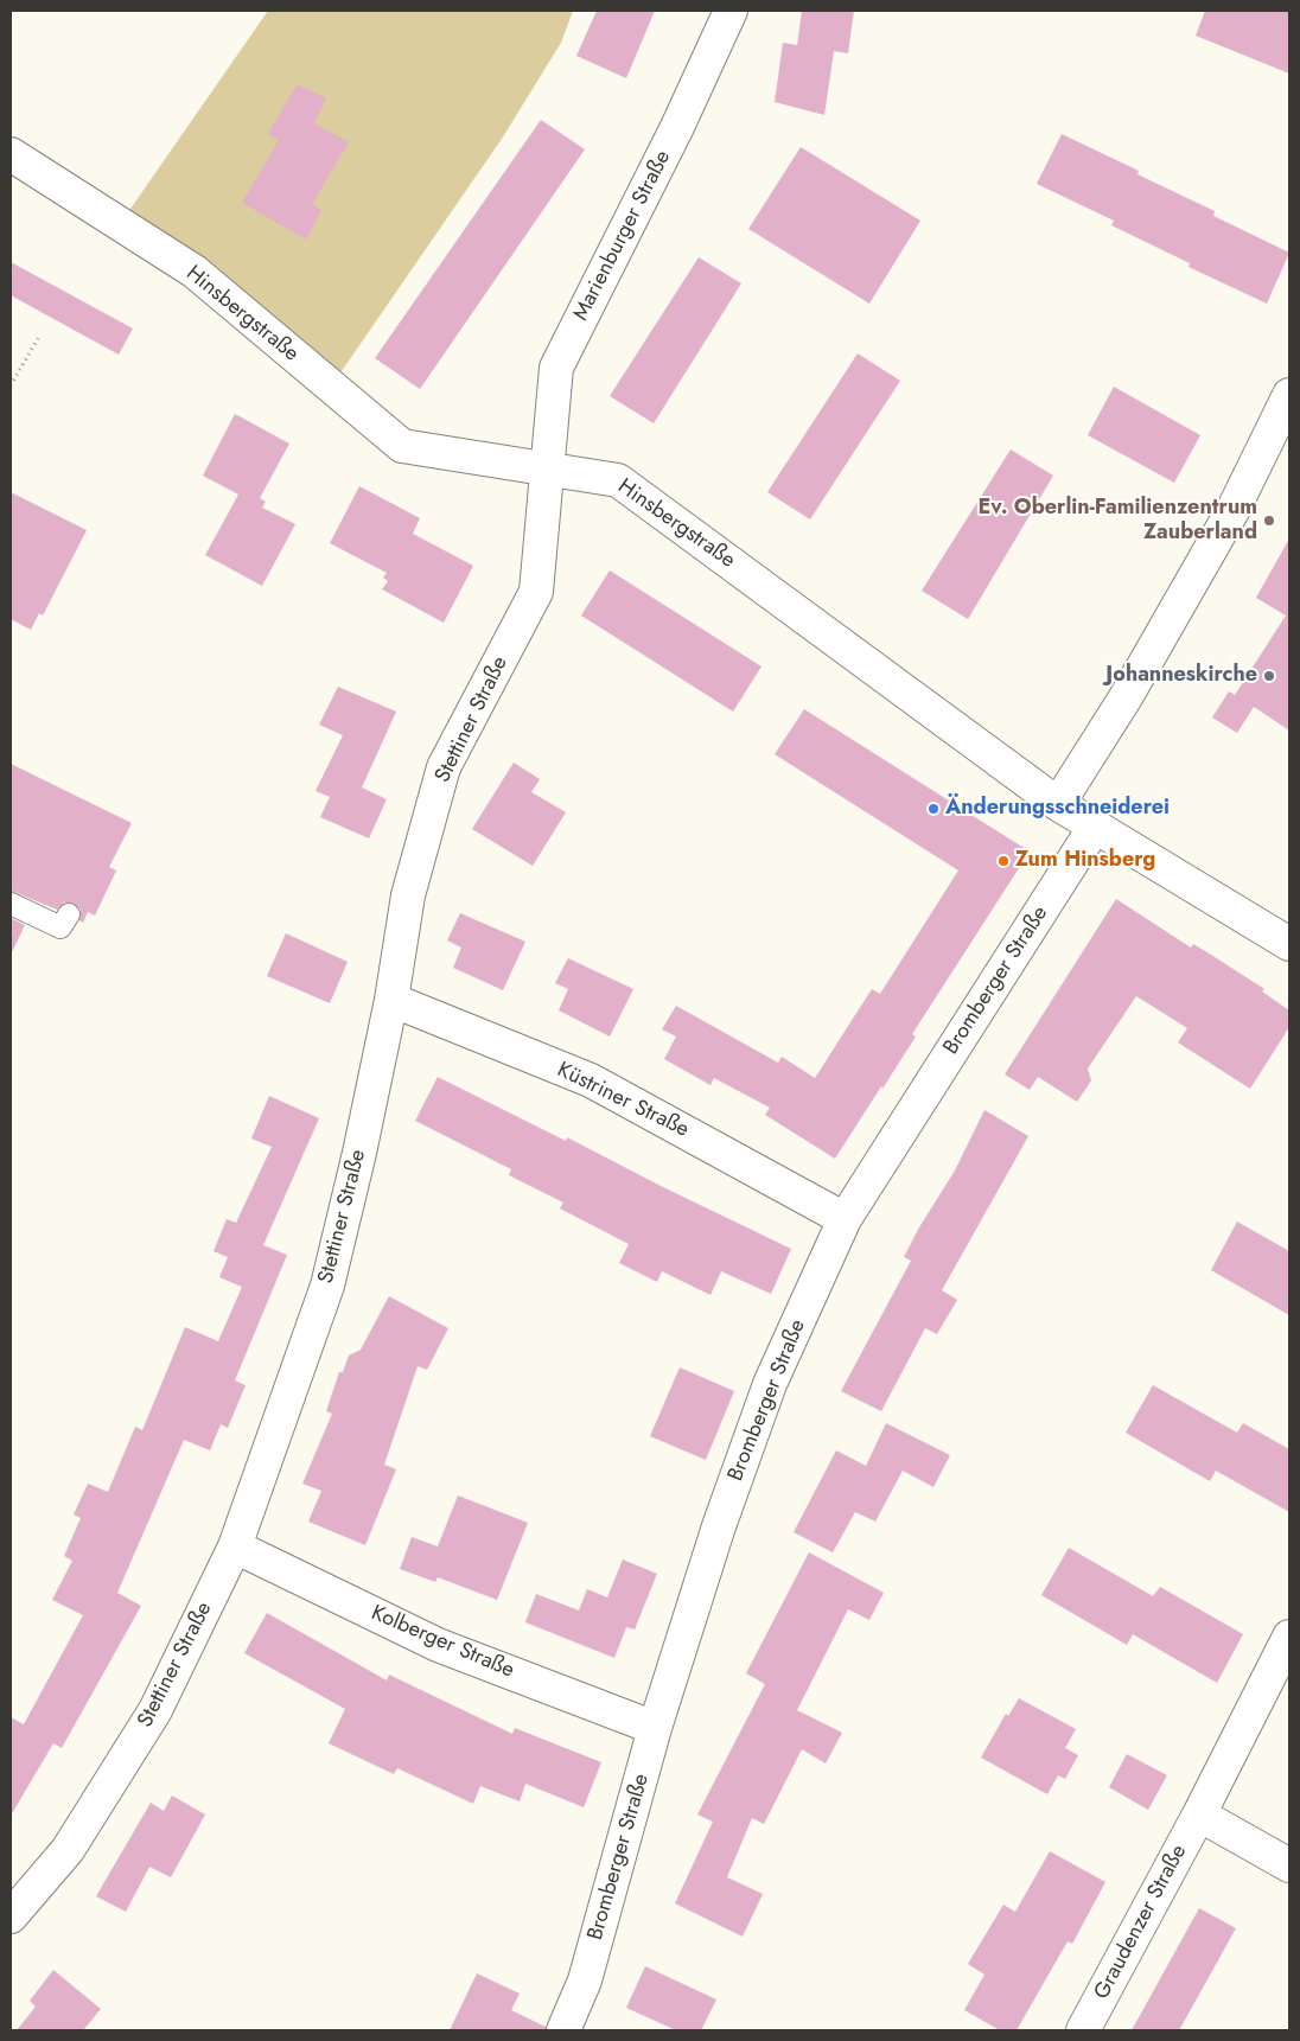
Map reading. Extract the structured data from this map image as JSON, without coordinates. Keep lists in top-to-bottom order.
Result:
{
  "streets": {
    "street": [
      "Marienburger Straße",
      "Hinsbergstraße",
      "Stettiner Straße",
      "Bromberger Straße",
      "Küstriner Straße",
      "Kolberger Straße",
      "Graudenzer Straße"
    ]
  },
  "crossings": [
    ["Marienburger Straße", "Hinsbergstraße"],
    ["Marienburger Straße", "Stettiner Straße"],
    ["Hinsbergstraße", "Stettiner Straße"],
    ["Hinsbergstraße", "Bromberger Straße"],
    ["Stettiner Straße", "Küstriner Straße"],
    ["Stettiner Straße", "Kolberger Straße"],
    ["Bromberger Straße", "Küstriner Straße"],
    ["Bromberger Straße", "Kolberger Straße"]
  ],
  "places": [
    "Ev. Oberlin-Familienzentrum Zauberland",
    "Johanneskirche",
    "Änderungsschneiderei",
    "Zum Hinsberg"
  ]
}
